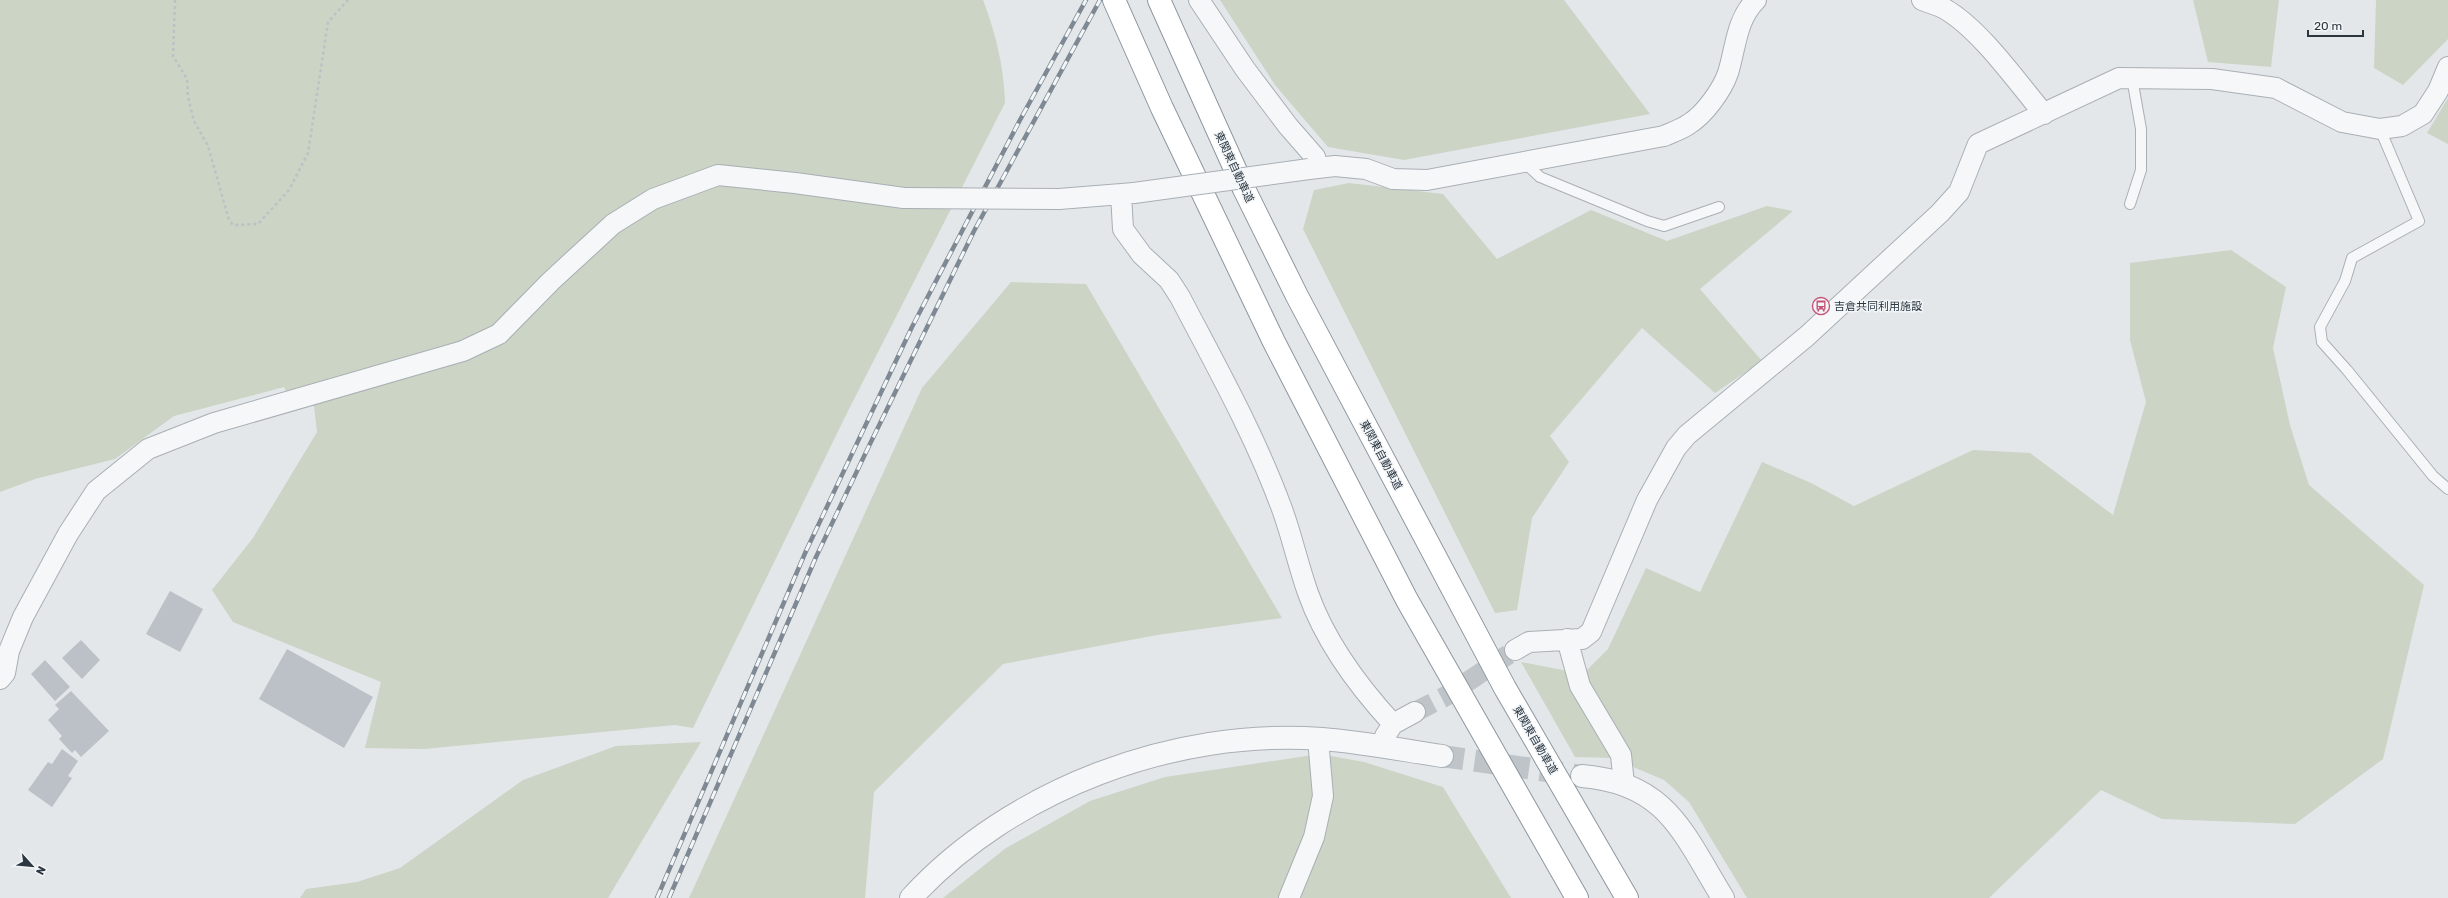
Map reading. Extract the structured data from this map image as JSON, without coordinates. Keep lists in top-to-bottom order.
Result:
{
  "streets": {
    "highway": ["東関東自動車道"]
  },
  "places": {
    "bus stop": ["吉倉共同利用施設"]
  },
  "scale_bar": "20 m",
  "north": "bottom right"
}
